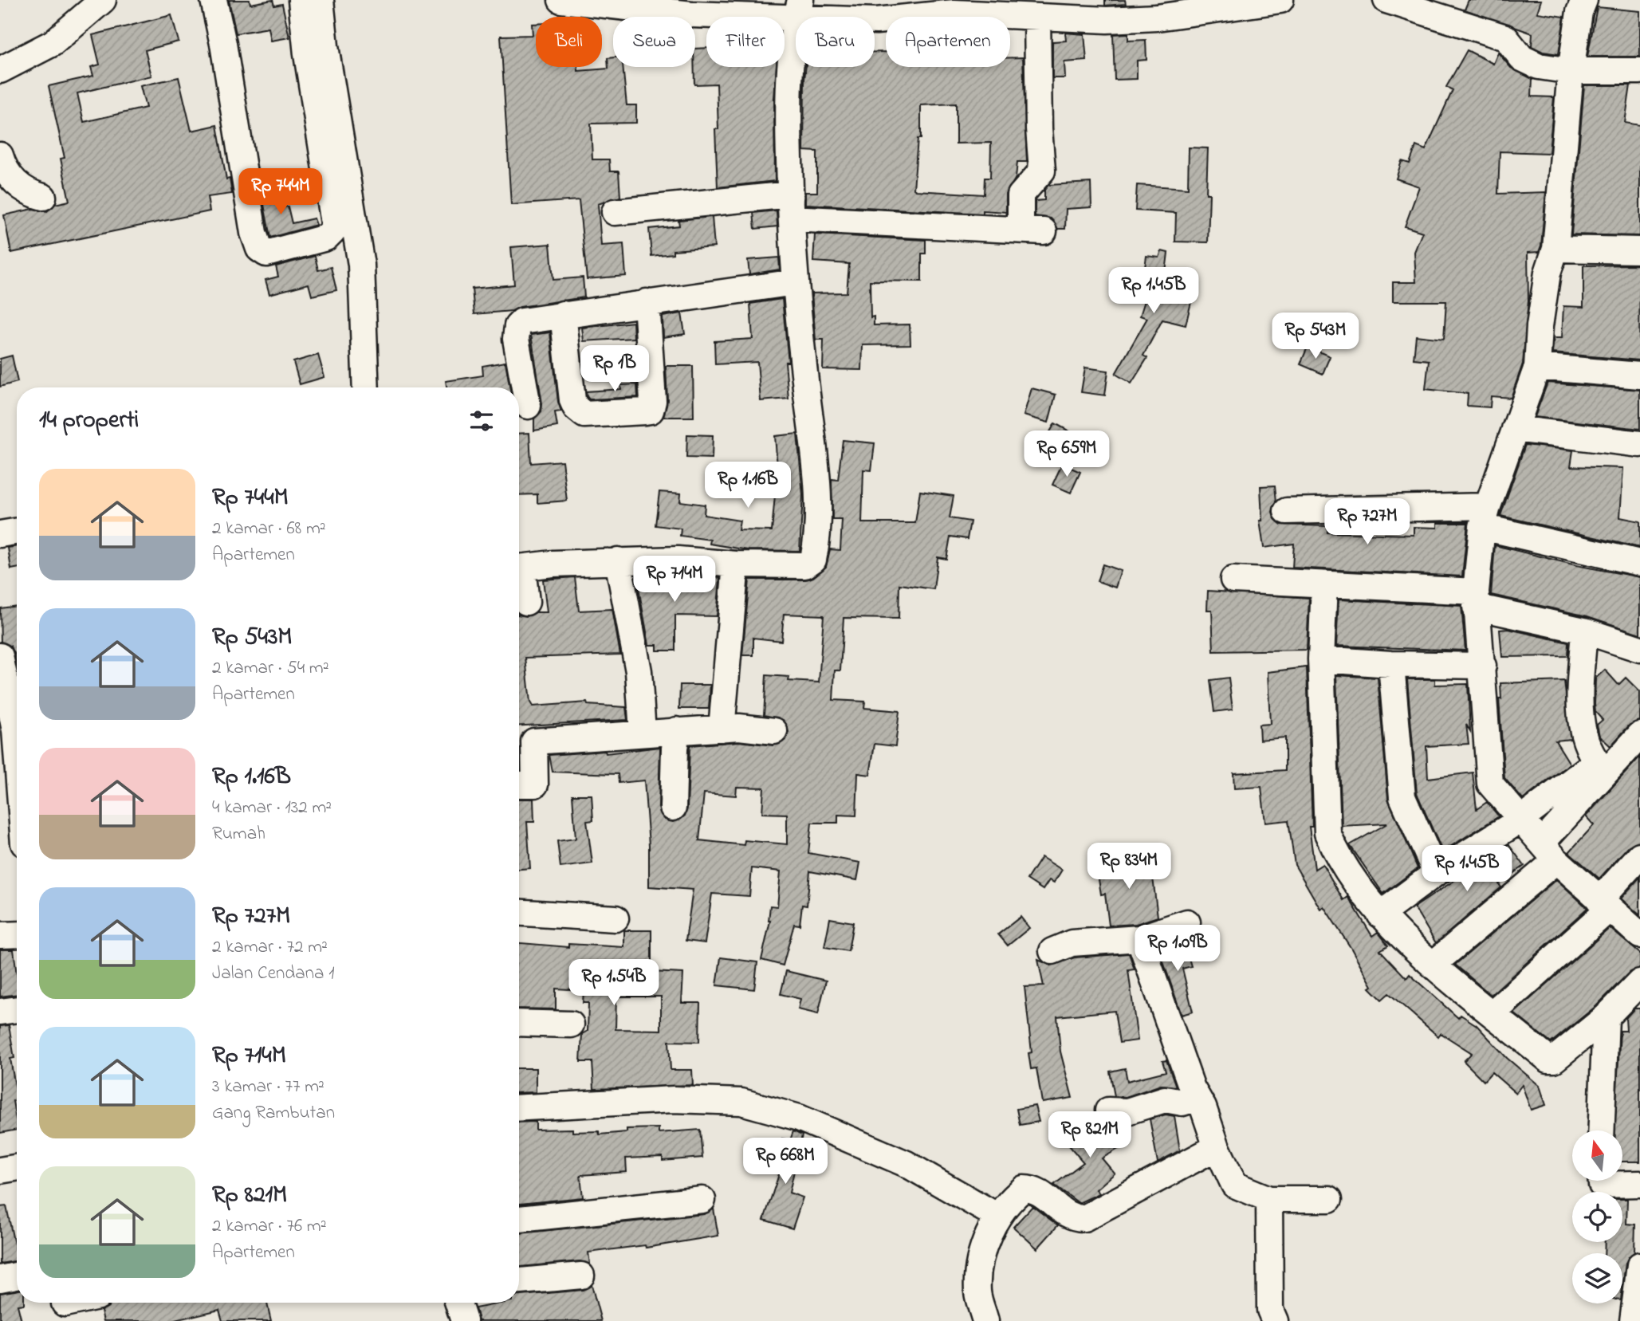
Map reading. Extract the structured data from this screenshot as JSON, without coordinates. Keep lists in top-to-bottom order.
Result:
{
  "north": "top",
  "page": {
    "chip": [
      "Beli",
      "Sewa",
      "Filter",
      "Baru",
      "Apartemen"
    ],
    "price": [
      "Rp 744M",
      "Rp 1.45B",
      "Rp 543M",
      "Rp 1B",
      "Rp 659M",
      "Rp 1.16B",
      "Rp 727M",
      "Rp 714M",
      "Rp 834M",
      "Rp 1.45B",
      "Rp 1.09B",
      "Rp 1.54B",
      "Rp 821M",
      "Rp 668M"
    ],
    "heading": "14 properti",
    "list": [
      {
        "name": "Rp 744M",
        "note": "2 kamar · 68 m² · Apartemen"
      },
      {
        "name": "Rp 543M",
        "note": "2 kamar · 54 m² · Apartemen"
      },
      {
        "name": "Rp 1.16B",
        "note": "4 kamar · 132 m² · Rumah"
      },
      {
        "name": "Rp 727M",
        "note": "2 kamar · 72 m² · Jalan Cendana 1"
      },
      {
        "name": "Rp 714M",
        "note": "3 kamar · 77 m² · Gang Rambutan"
      },
      {
        "name": "Rp 821M",
        "note": "2 kamar · 76 m² · Apartemen"
      }
    ]
  }
}
